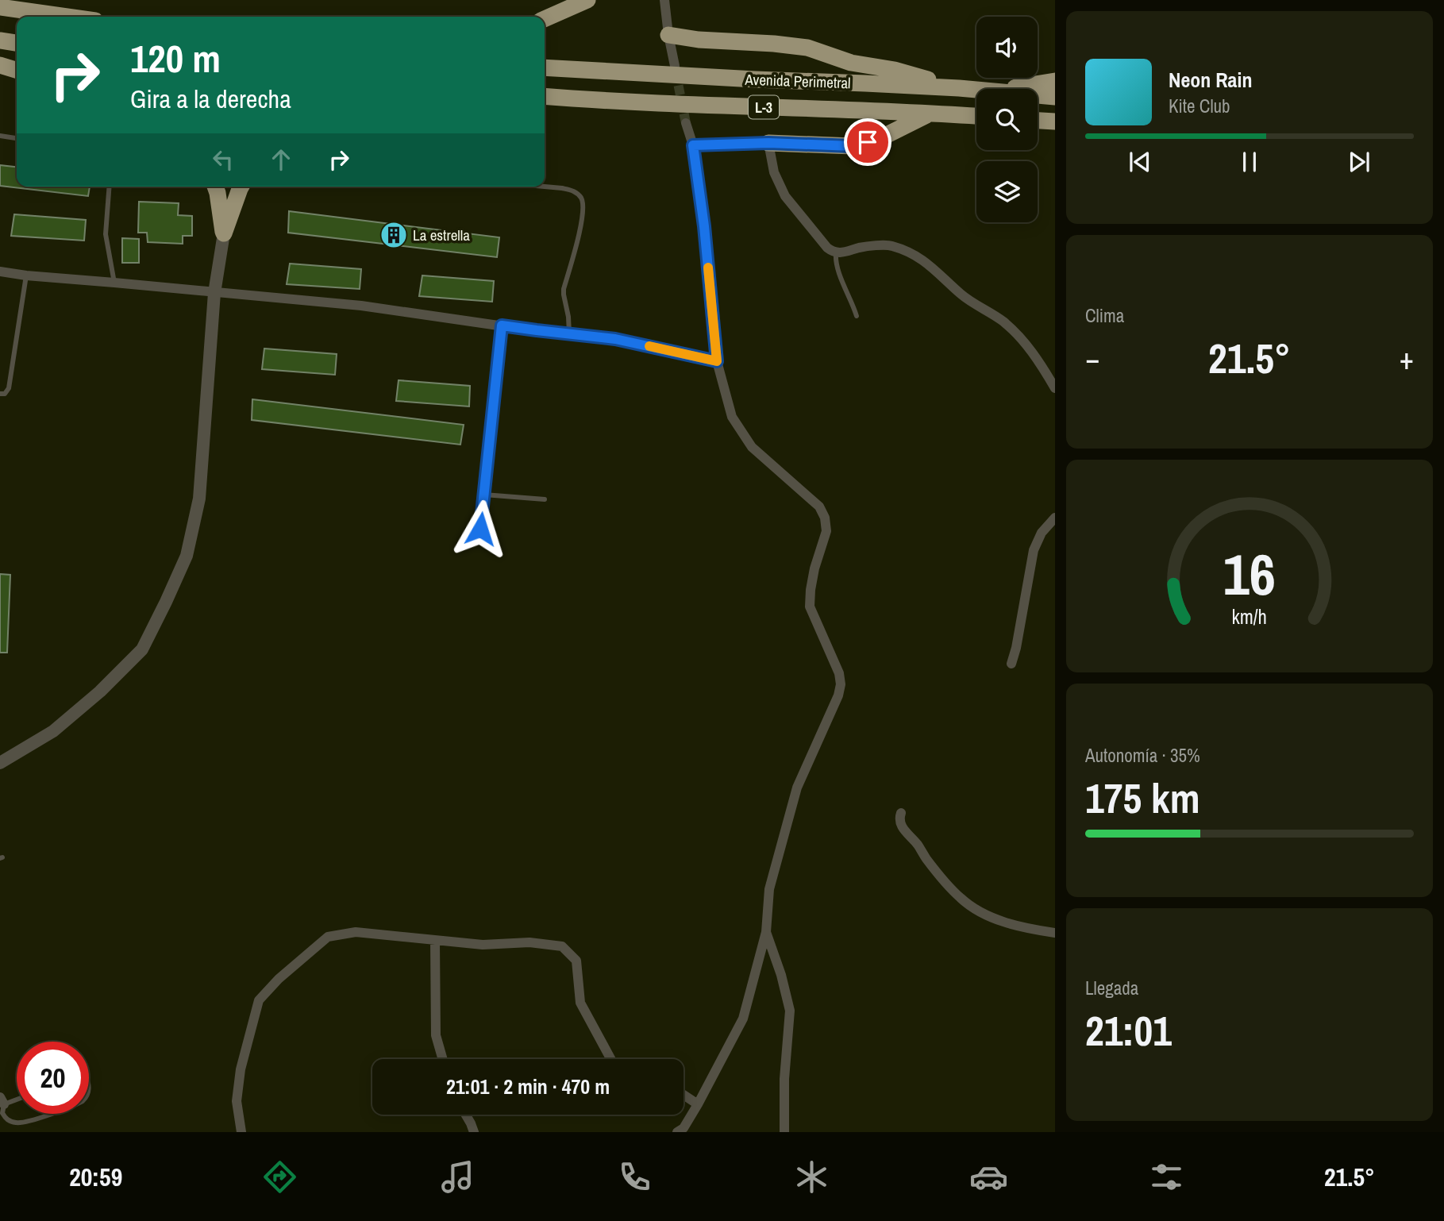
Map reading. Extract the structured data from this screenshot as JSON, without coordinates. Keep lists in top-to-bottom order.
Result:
{
  "streets": {
    "highway": ["Avenida Perimetral", "L-3"]
  },
  "places": {
    "building": ["La estrella"]
  },
  "page": {
    "turn": ["120 m", "Gira a la derecha"],
    "song": ["Neon Rain", "Kite Club"],
    "tile": [
      "Clima",
      ["Autonomía · 35%", "175 km"],
      ["Llegada", "21:01"]
    ],
    "heat": ["−", "21.5°", "+"],
    "limit": "20",
    "trip": "21:01 · 2 min · 470 m",
    "tabs": ["20:59", "21.5°"],
    "gauge": ["16", "km/h"]
  }
}
